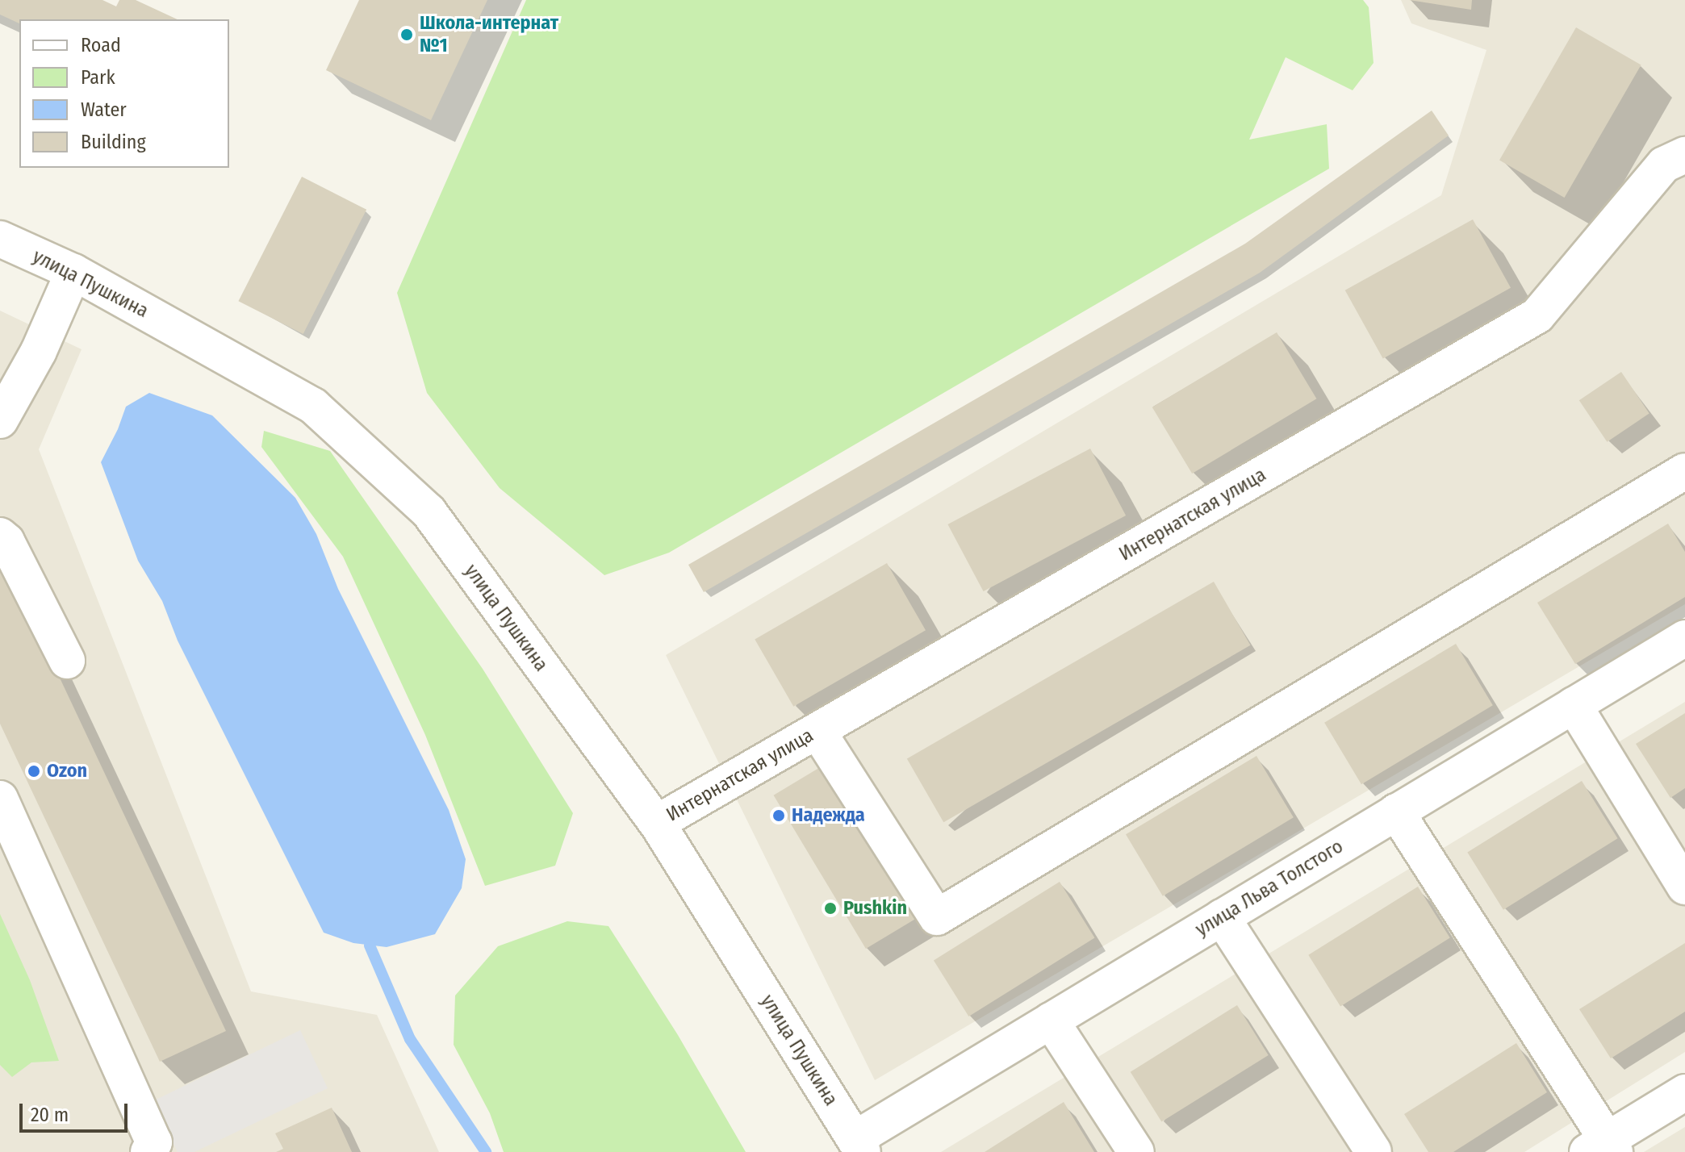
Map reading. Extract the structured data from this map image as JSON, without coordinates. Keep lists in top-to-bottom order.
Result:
{
  "streets": {
    "street": ["улица Пушкина", "Интернатская улица", "улица Льва Толстого"]
  },
  "crossings": [
    ["улица Пушкина", "Интернатская улица"],
    ["улица Пушкина", "улица Льва Толстого"]
  ],
  "places": [
    "Школа-интернат №1",
    "Ozon",
    "Надежда",
    "Pushkin"
  ],
  "legend": [
    "Road",
    "Park",
    "Water",
    "Building"
  ],
  "scale_bar": "20 m"
}
